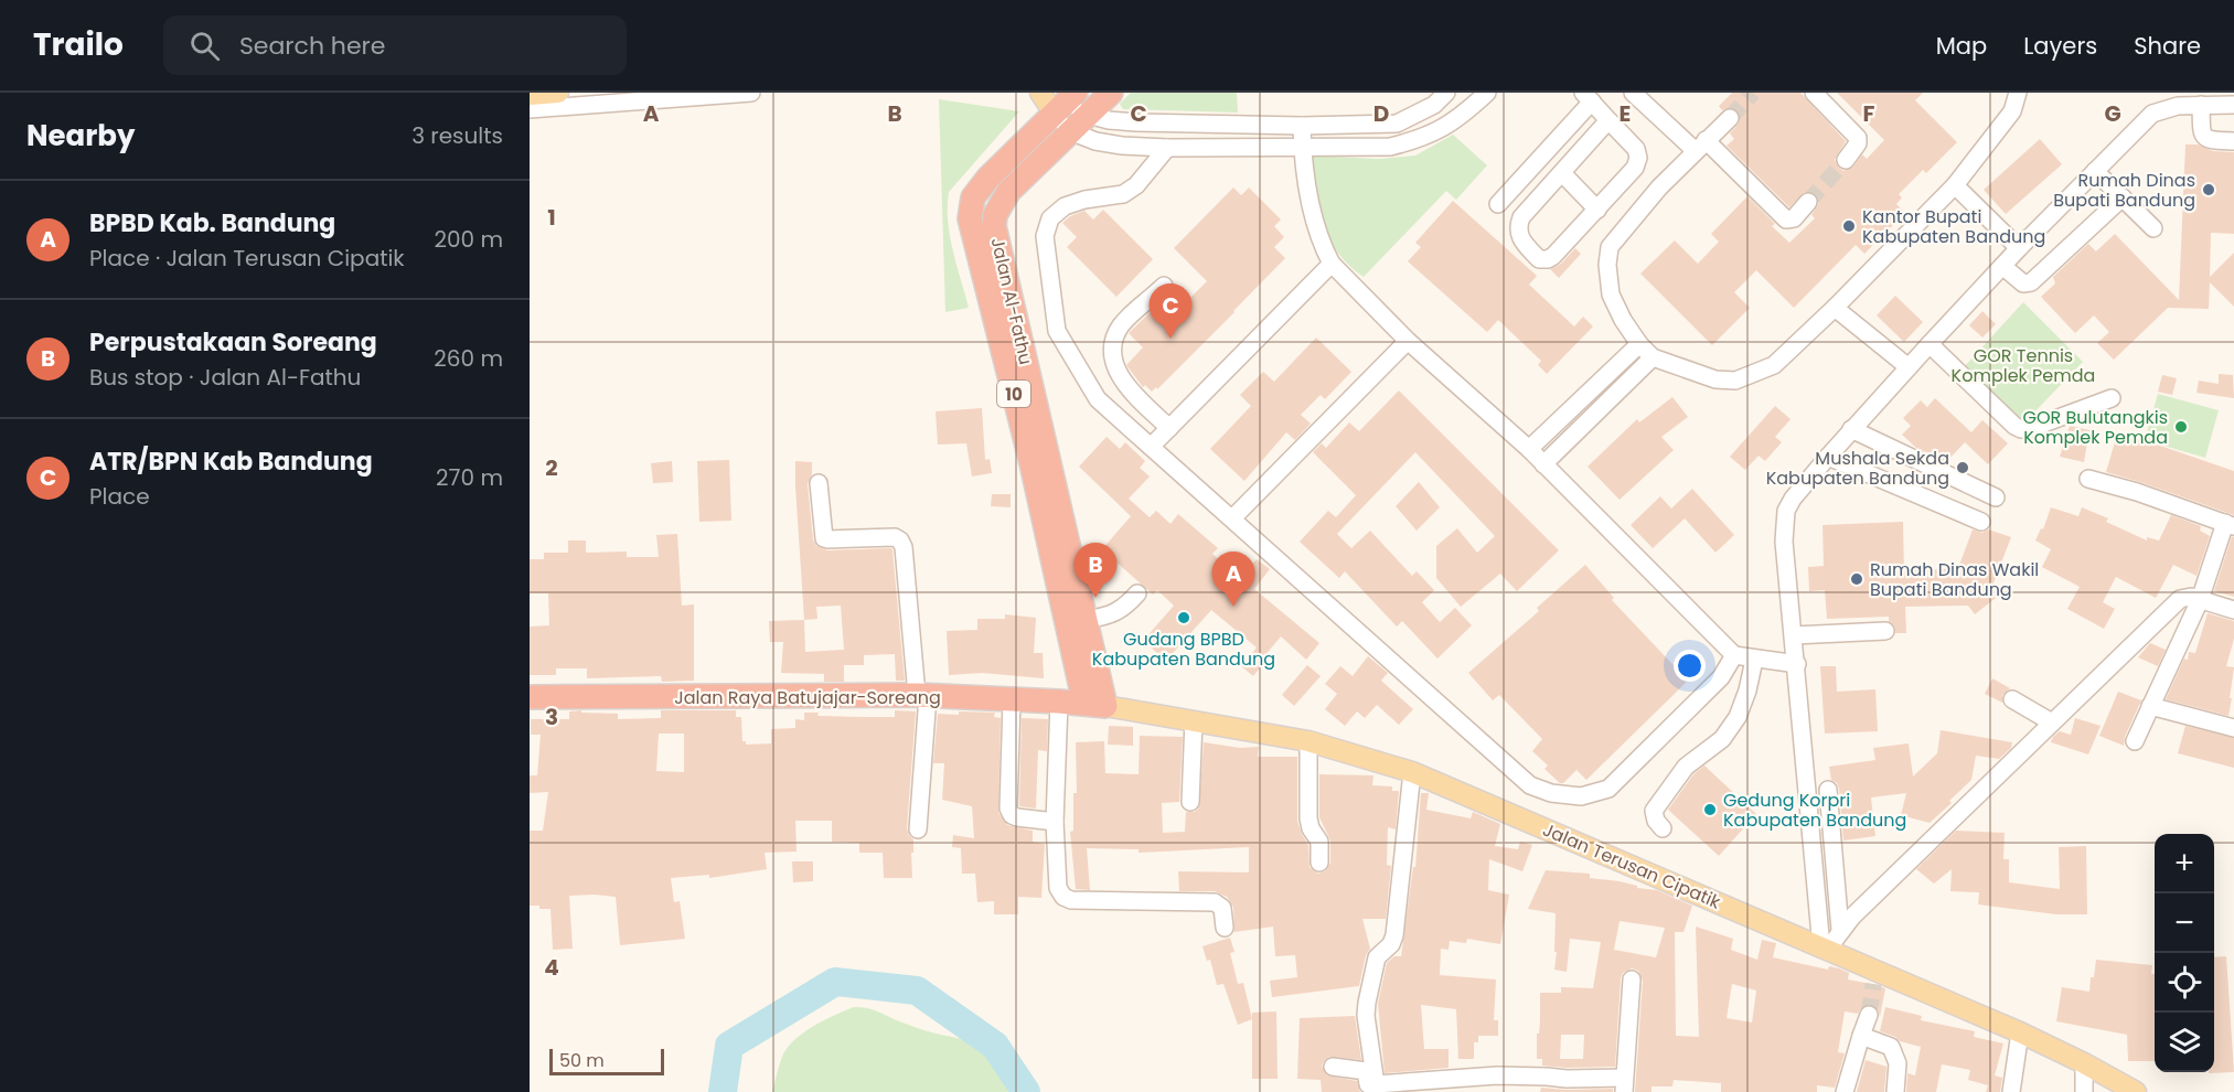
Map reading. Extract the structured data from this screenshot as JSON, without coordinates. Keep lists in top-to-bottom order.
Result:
{
  "streets": {
    "highway": ["Jalan Al-Fathu", "10", "Jalan Raya Batujajar-Soreang"],
    "main road": ["Jalan Terusan Cipatik"]
  },
  "crossings": [
    ["Jalan Al-Fathu", "Jalan Raya Batujajar-Soreang"],
    ["Jalan Al-Fathu", "Jalan Terusan Cipatik"],
    ["Jalan Raya Batujajar-Soreang", "Jalan Terusan Cipatik"]
  ],
  "parks": ["GOR Tennis Komplek Pemda"],
  "places": [
    "Rumah Dinas Bupati Bandung",
    "Kantor Bupati Kabupaten Bandung",
    "GOR Bulutangkis Komplek Pemda",
    "Mushala Sekda Kabupaten Bandung",
    "Rumah Dinas Wakil Bupati Bandung",
    "Gudang BPBD Kabupaten Bandung",
    "Gedung Korpri Kabupaten Bandung"
  ],
  "scale_bar": "50 m",
  "page": {
    "header": "Trailo",
    "search": "Search here",
    "nav": ["Map", "Layers", "Share"],
    "heading": ["Nearby", "3 results"],
    "list": [
      {
        "mark": "A",
        "name": "BPBD Kab. Bandung",
        "note": "Place · Jalan Terusan Cipatik",
        "value": "200 m"
      },
      {
        "mark": "B",
        "name": "Perpustakaan Soreang",
        "note": "Bus stop · Jalan Al-Fathu",
        "value": "260 m"
      },
      {
        "mark": "C",
        "name": "ATR/BPN Kab Bandung",
        "note": "Place",
        "value": "270 m"
      }
    ],
    "pins": ["C", "B", "A"],
    "map_buttons": ["+", "−"],
    "scale": "50 m"
  },
  "grid": {
    "columns": [
      "A",
      "B",
      "C",
      "D",
      "E",
      "F",
      "G"
    ],
    "rows": [
      "1",
      "2",
      "3",
      "4"
    ]
  }
}
